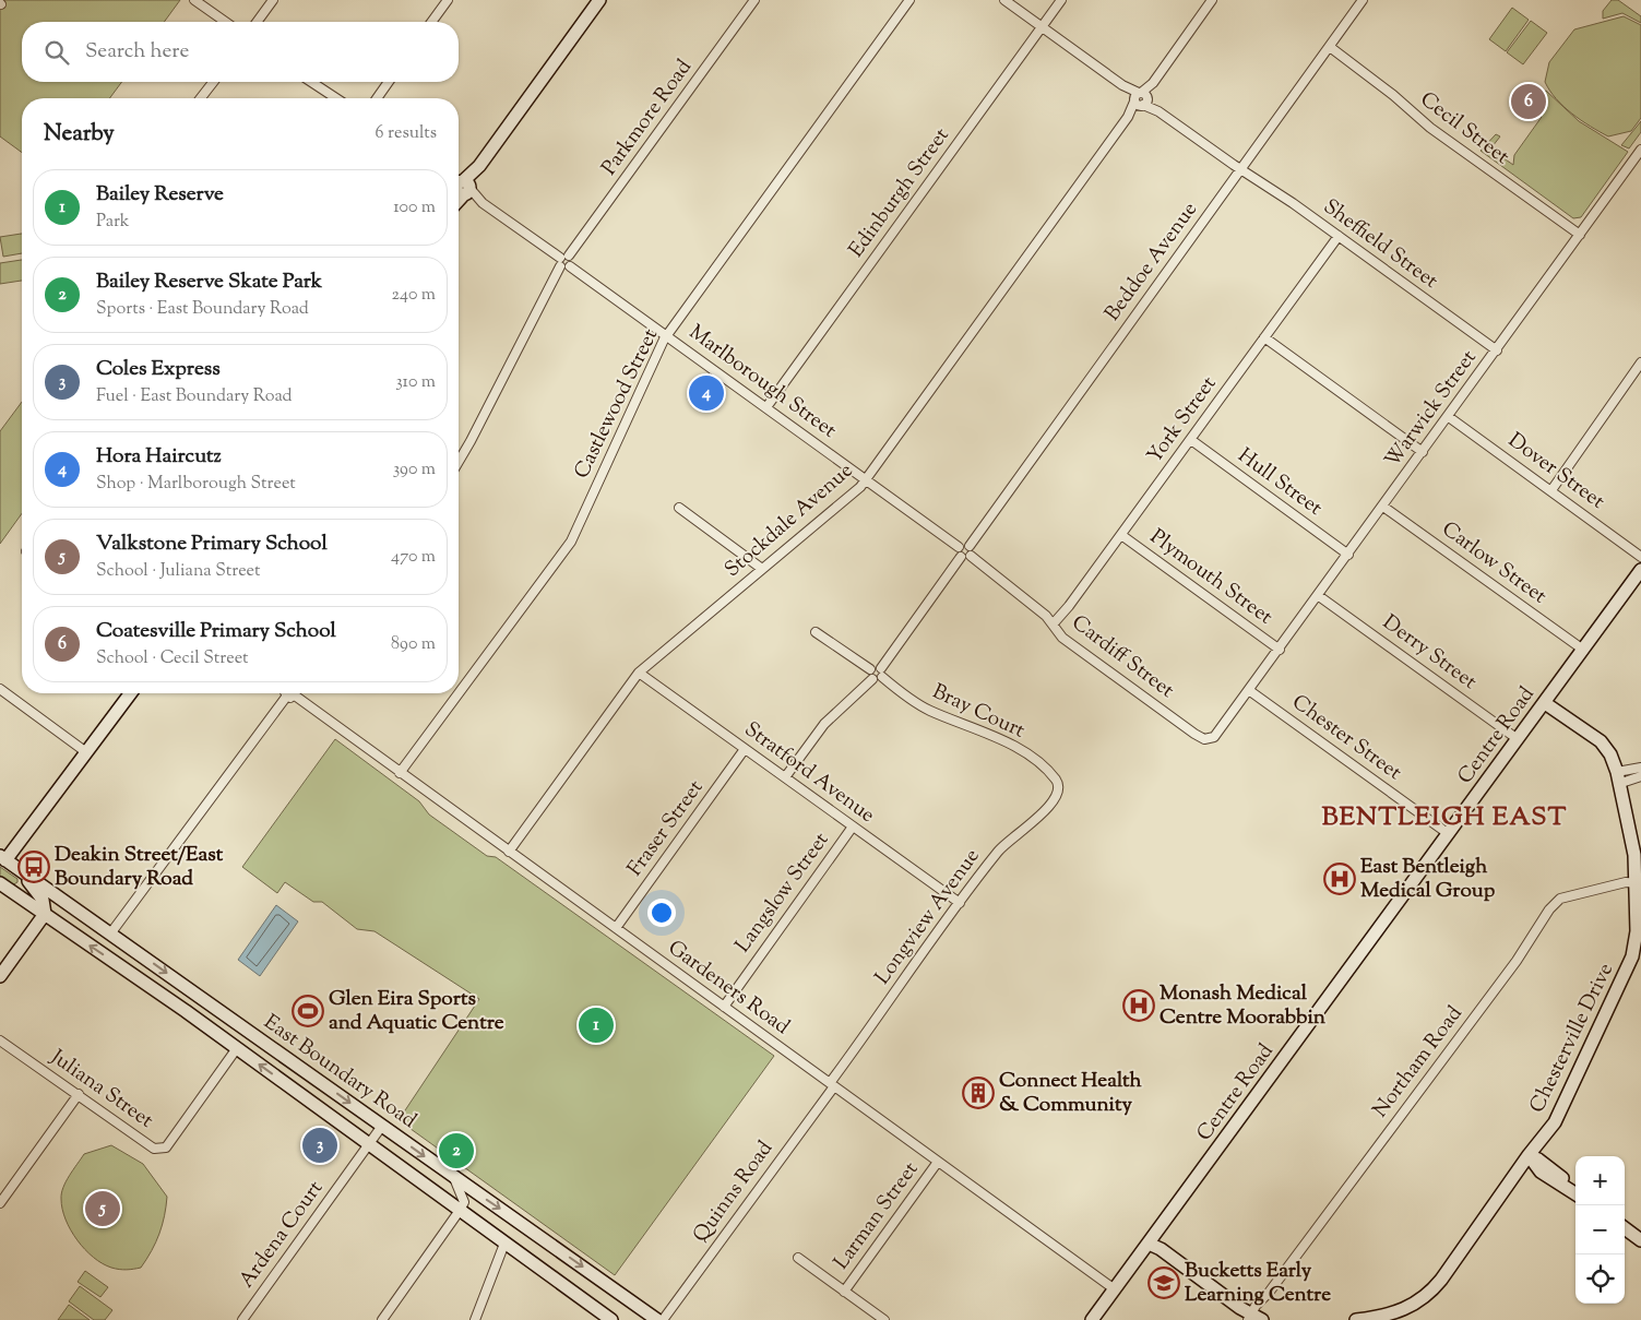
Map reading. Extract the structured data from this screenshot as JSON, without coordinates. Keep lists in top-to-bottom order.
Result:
{
  "streets": {
    "main road": ["Centre Road", "Chesterville Drive", "East Boundary Road"],
    "street": [
      "Parkmore Road",
      "Cecil Street",
      "Edinburgh Street",
      "Sheffield Street",
      "Beddoe Avenue",
      "Marlborough Street",
      "Castlewood Street",
      "Warwick Street",
      "York Street",
      "Dover Street",
      "Hull Street",
      "Stockdale Avenue",
      "Carlow Street",
      "Plymouth Street",
      "Derry Street",
      "Cardiff Street",
      "Bray Court",
      "Chester Street",
      "Stratford Avenue",
      "Fraser Street",
      "Langslow Street",
      "Longview Avenue",
      "Gardeners Road",
      "Northam Road",
      "Juliana Street",
      "Quinns Road",
      "Larman Street",
      "Ardena Court"
    ]
  },
  "crossings": [
    ["Parkmore Road", "Marlborough Street"],
    ["Cecil Street", "Beddoe Avenue"],
    ["Cecil Street", "Warwick Street"],
    ["Edinburgh Street", "Marlborough Street"],
    ["Sheffield Street", "Beddoe Avenue"],
    ["Sheffield Street", "Warwick Street"],
    ["Sheffield Street", "York Street"],
    ["Sheffield Street", "Stockdale Avenue"],
    ["Beddoe Avenue", "Marlborough Street"],
    ["Beddoe Avenue", "Cardiff Street"],
    ["Marlborough Street", "Castlewood Street"],
    ["Marlborough Street", "Stockdale Avenue"],
    ["Marlborough Street", "Cardiff Street"],
    ["Castlewood Street", "Gardeners Road"],
    ["Warwick Street", "Dover Street"],
    ["Warwick Street", "Hull Street"],
    ["Warwick Street", "Carlow Street"],
    ["Warwick Street", "Plymouth Street"],
    ["Warwick Street", "Derry Street"],
    ["Warwick Street", "Cardiff Street"],
    ["Warwick Street", "Chester Street"],
    ["York Street", "Hull Street"],
    ["York Street", "Plymouth Street"],
    ["York Street", "Cardiff Street"],
    ["Stockdale Avenue", "Stratford Avenue"],
    ["Stockdale Avenue", "Gardeners Road"],
    ["Carlow Street", "Centre Road"],
    ["Derry Street", "Centre Road"],
    ["Cardiff Street", "Chester Street"],
    ["Bray Court", "Longview Avenue"],
    ["Centre Road", "Chester Street"],
    ["Centre Road", "Gardeners Road"],
    ["Centre Road", "Chesterville Drive"],
    ["Stratford Avenue", "Fraser Street"],
    ["Stratford Avenue", "Langslow Street"],
    ["Stratford Avenue", "Longview Avenue"],
    ["Fraser Street", "Gardeners Road"],
    ["Langslow Street", "Gardeners Road"],
    ["Longview Avenue", "Gardeners Road"],
    ["Longview Avenue", "Quinns Road"],
    ["Gardeners Road", "Quinns Road"],
    ["Gardeners Road", "Larman Street"],
    ["Chesterville Drive", "Northam Road"],
    ["East Boundary Road", "Juliana Street"],
    ["East Boundary Road", "Ardena Court"]
  ],
  "districts": ["BENTLEIGH EAST"],
  "places": {
    "bus stop": ["Deakin Street/East Boundary Road"],
    "hospital": ["East Bentleigh Medical Group", "Monash Medical Centre Moorabbin"],
    "sports": ["Glen Eira Sports and Aquatic Centre"],
    "building": ["Connect Health & Community"],
    "school or university": ["Bucketts Early Learning Centre"]
  },
  "page": {
    "search": "Search here",
    "pins": [
      "6",
      "4",
      "1",
      "3",
      "2",
      "5"
    ],
    "heading": ["Nearby", "6 results"],
    "list": [
      {
        "mark": "1",
        "name": "Bailey Reserve",
        "note": "Park",
        "value": "100 m"
      },
      {
        "mark": "2",
        "name": "Bailey Reserve Skate Park",
        "note": "Sports · East Boundary Road",
        "value": "240 m"
      },
      {
        "mark": "3",
        "name": "Coles Express",
        "note": "Fuel · East Boundary Road",
        "value": "310 m"
      },
      {
        "mark": "4",
        "name": "Hora Haircutz",
        "note": "Shop · Marlborough Street",
        "value": "390 m"
      },
      {
        "mark": "5",
        "name": "Valkstone Primary School",
        "note": "School · Juliana Street",
        "value": "470 m"
      },
      {
        "mark": "6",
        "name": "Coatesville Primary School",
        "note": "School · Cecil Street",
        "value": "890 m"
      }
    ],
    "map_buttons": ["+", "−"]
  }
}
